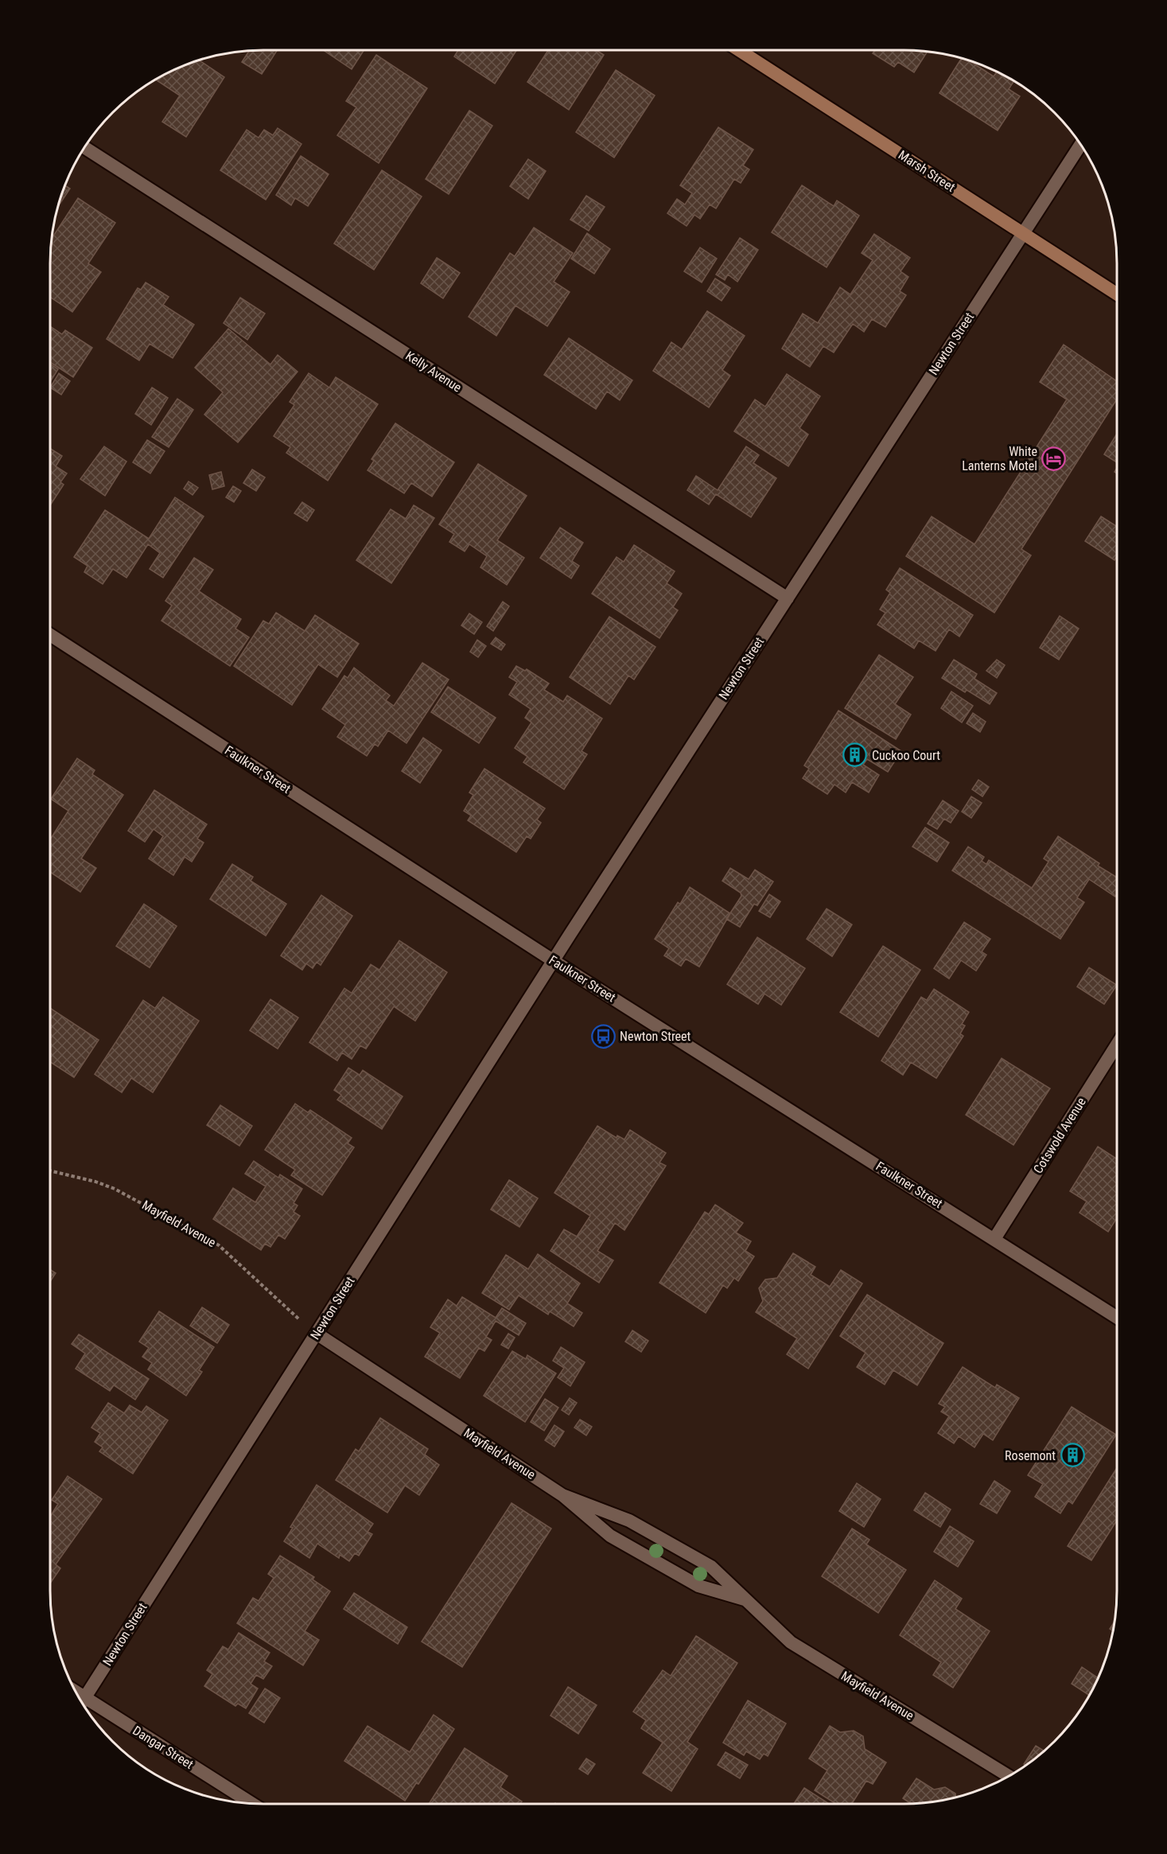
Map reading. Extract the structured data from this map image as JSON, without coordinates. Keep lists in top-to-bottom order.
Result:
{
  "streets": {
    "main road": ["Marsh Street"],
    "street": [
      "Newton Street",
      "Kelly Avenue",
      "Faulkner Street",
      "Cotswold Avenue",
      "Mayfield Avenue",
      "Dangar Street"
    ]
  },
  "crossings": [
    ["Marsh Street", "Newton Street"],
    ["Newton Street", "Kelly Avenue"],
    ["Newton Street", "Faulkner Street"],
    ["Newton Street", "Mayfield Avenue"],
    ["Faulkner Street", "Cotswold Avenue"]
  ],
  "places": {
    "hotel": ["White Lanterns Motel"],
    "building": ["Cuckoo Court", "Rosemont"],
    "bus stop": ["Newton Street"]
  }
}
